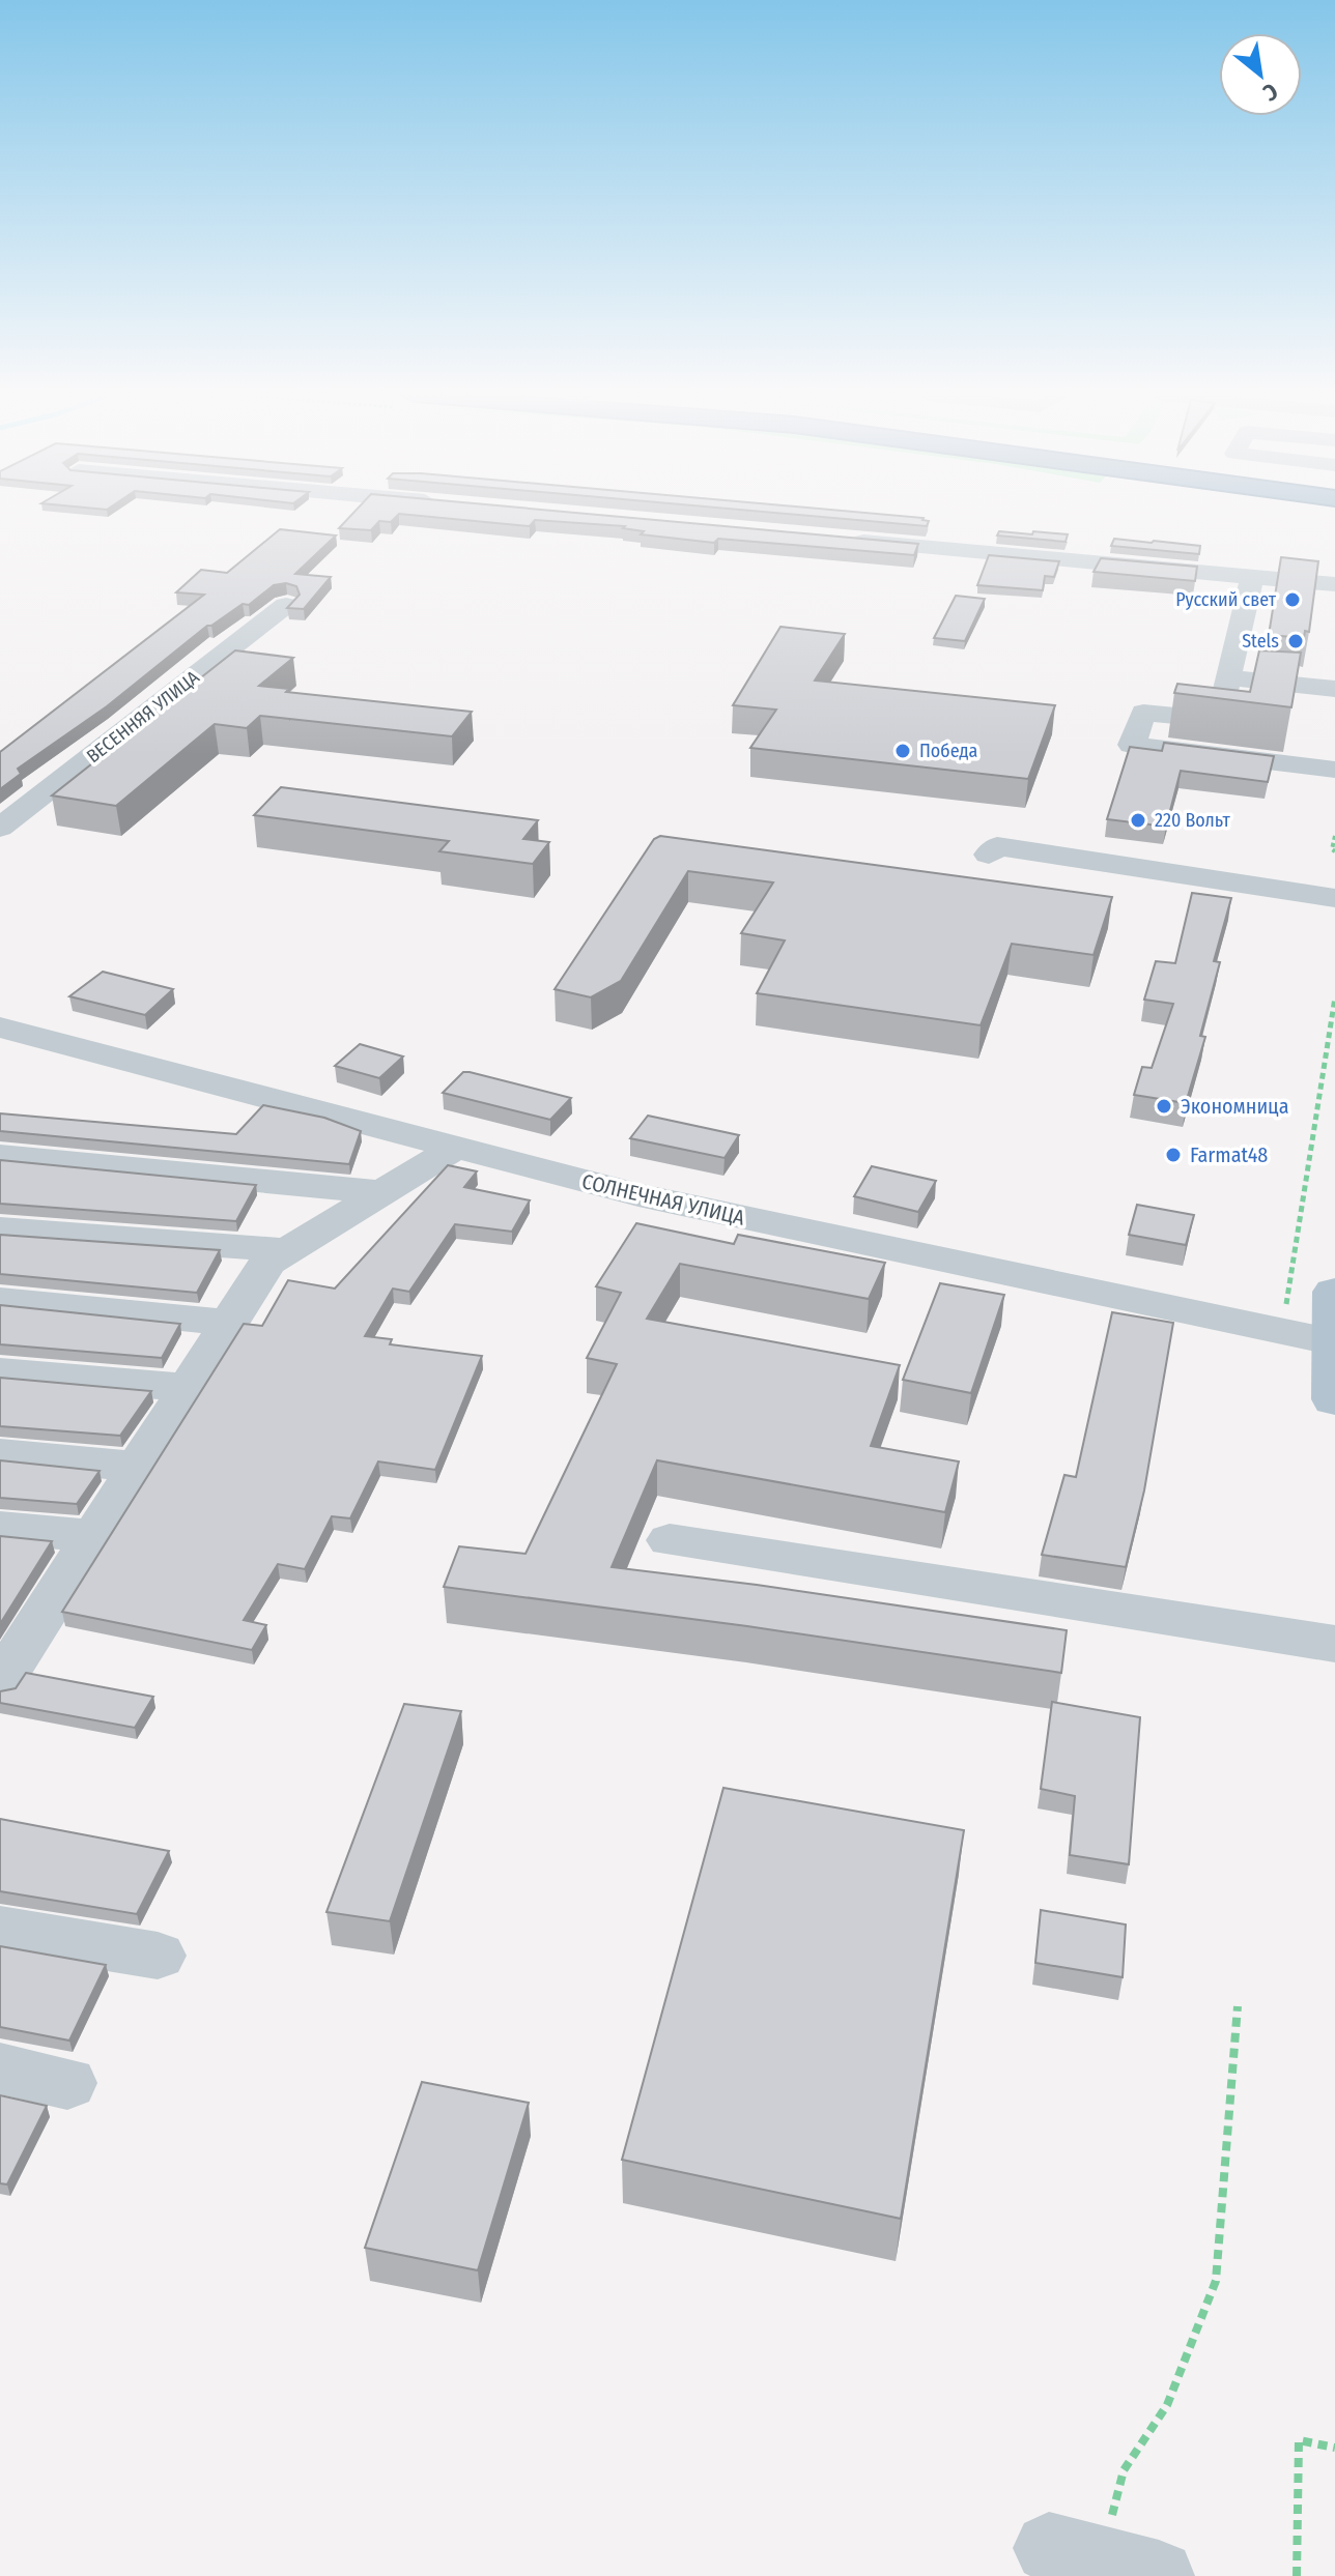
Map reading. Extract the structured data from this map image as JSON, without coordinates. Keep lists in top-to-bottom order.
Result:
{
  "streets": {
    "street": ["ВЕСЕННЯЯ УЛИЦА", "СОЛНЕЧНАЯ УЛИЦА"]
  },
  "places": [
    "Русский свет",
    "Stels",
    "Победа",
    "220 Вольт",
    "Экономница",
    "Farmat48"
  ],
  "north": "bottom right"
}
